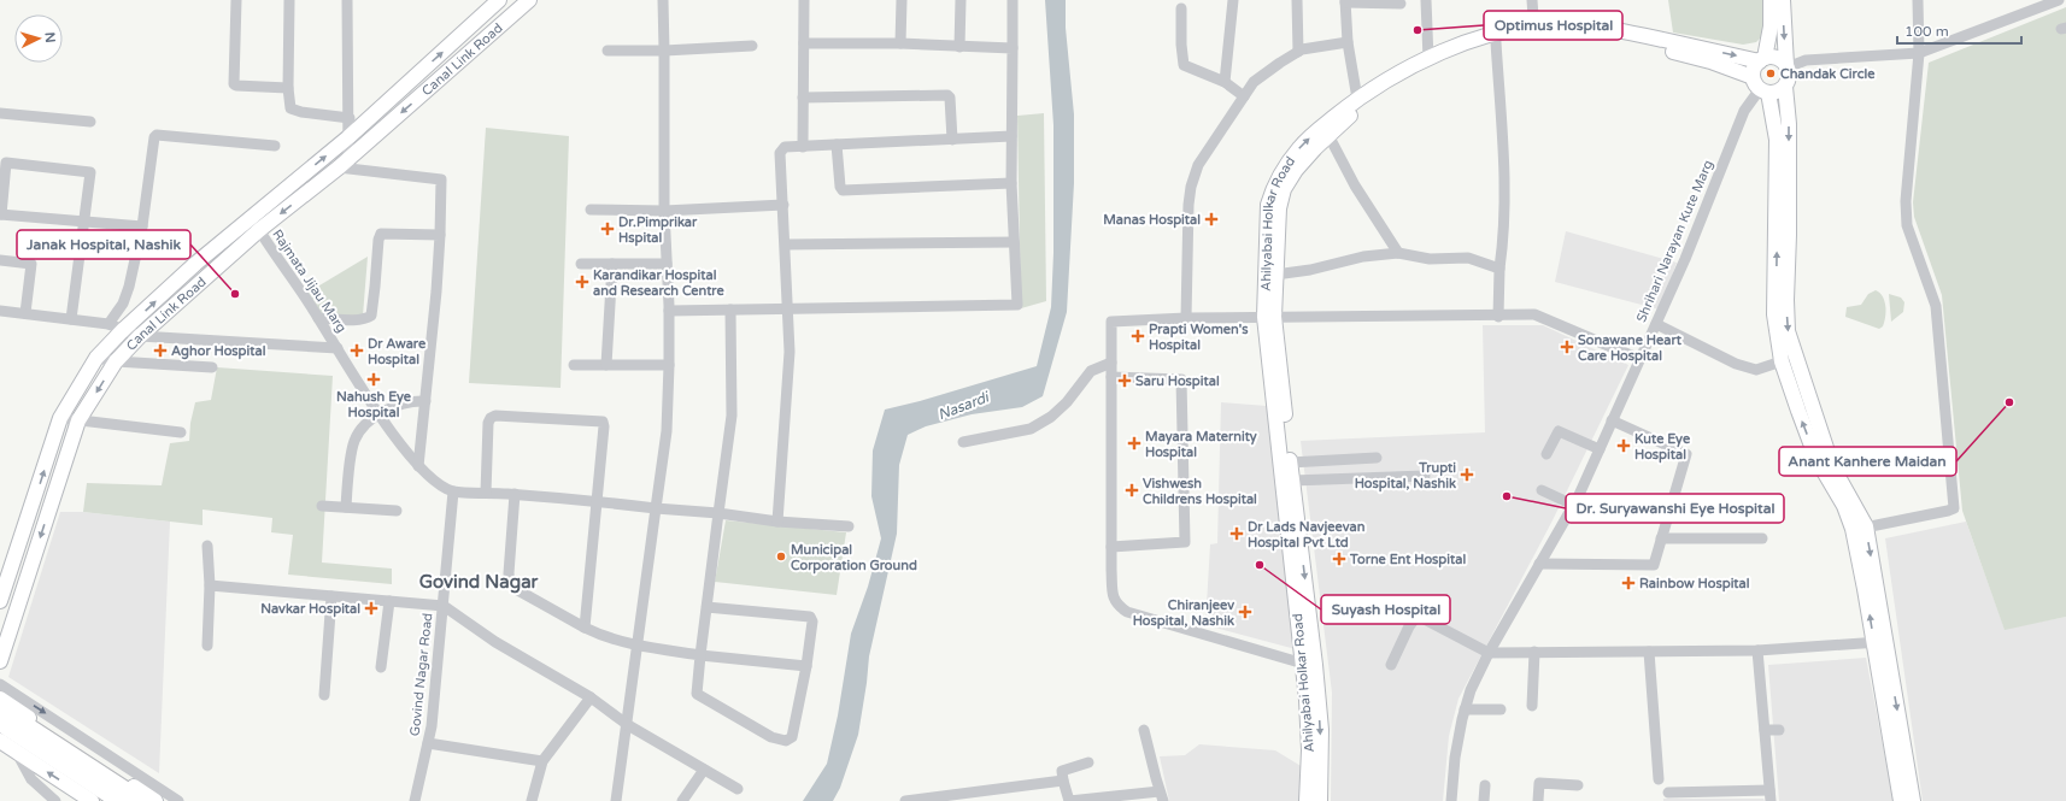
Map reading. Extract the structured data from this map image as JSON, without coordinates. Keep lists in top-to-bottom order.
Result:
{
  "streets": {
    "main road": ["Canal Link Road", "Ahilyabai Holkar Road"],
    "street": ["Shrihari Narayan Kute Marg", "Rajmata Jijau Marg", "Govind Nagar Road"]
  },
  "crossings": [
    ["Canal Link Road", "Rajmata Jijau Marg"],
    ["Ahilyabai Holkar Road", "Shrihari Narayan Kute Marg"],
    ["Rajmata Jijau Marg", "Govind Nagar Road"]
  ],
  "districts": ["Govind Nagar"],
  "water": ["Nasardi"],
  "places": {
    "other": [
      "Optimus Hospital",
      "Chandak Circle",
      "Janak Hospital, Nashik",
      "Anant Kanhere Maidan",
      "Dr. Suryawanshi Eye Hospital",
      "Municipal Corporation Ground",
      "Suyash Hospital"
    ],
    "health": [
      "Manas Hospital",
      "Dr.Pimprikar Hspital",
      "Karandikar Hospital and Research Centre",
      "Prapti Women's Hospital",
      "Sonawane Heart Care Hospital",
      "Aghor Hospital",
      "Dr Aware Hospital",
      "Nahush Eye Hospital",
      "Saru Hospital",
      "Mayara Maternity Hospital",
      "Kute Eye Hospital",
      "Trupti Hospital, Nashik",
      "Vishwesh Childrens Hospital",
      "Dr Lads Navjeevan Hospital Pvt Ltd",
      "Torne Ent Hospital",
      "Rainbow Hospital",
      "Navkar Hospital",
      "Chiranjeev Hospital, Nashik"
    ]
  },
  "scale_bar": "100 m",
  "north": "right"
}
